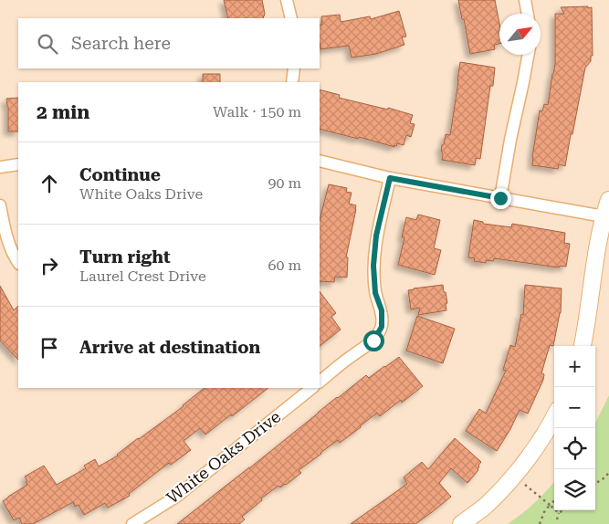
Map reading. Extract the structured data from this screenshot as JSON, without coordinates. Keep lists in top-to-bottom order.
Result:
{
  "streets": {
    "street": ["White Oaks Drive"]
  },
  "north": "top right",
  "page": {
    "search": "Search here",
    "heading": ["2 min", "Walk · 150 m"],
    "list": [
      ["Continue", "White Oaks Drive", "90 m"],
      ["Turn right", "Laurel Crest Drive", "60 m"],
      "Arrive at destination"
    ],
    "map_buttons": ["+", "−"]
  }
}
